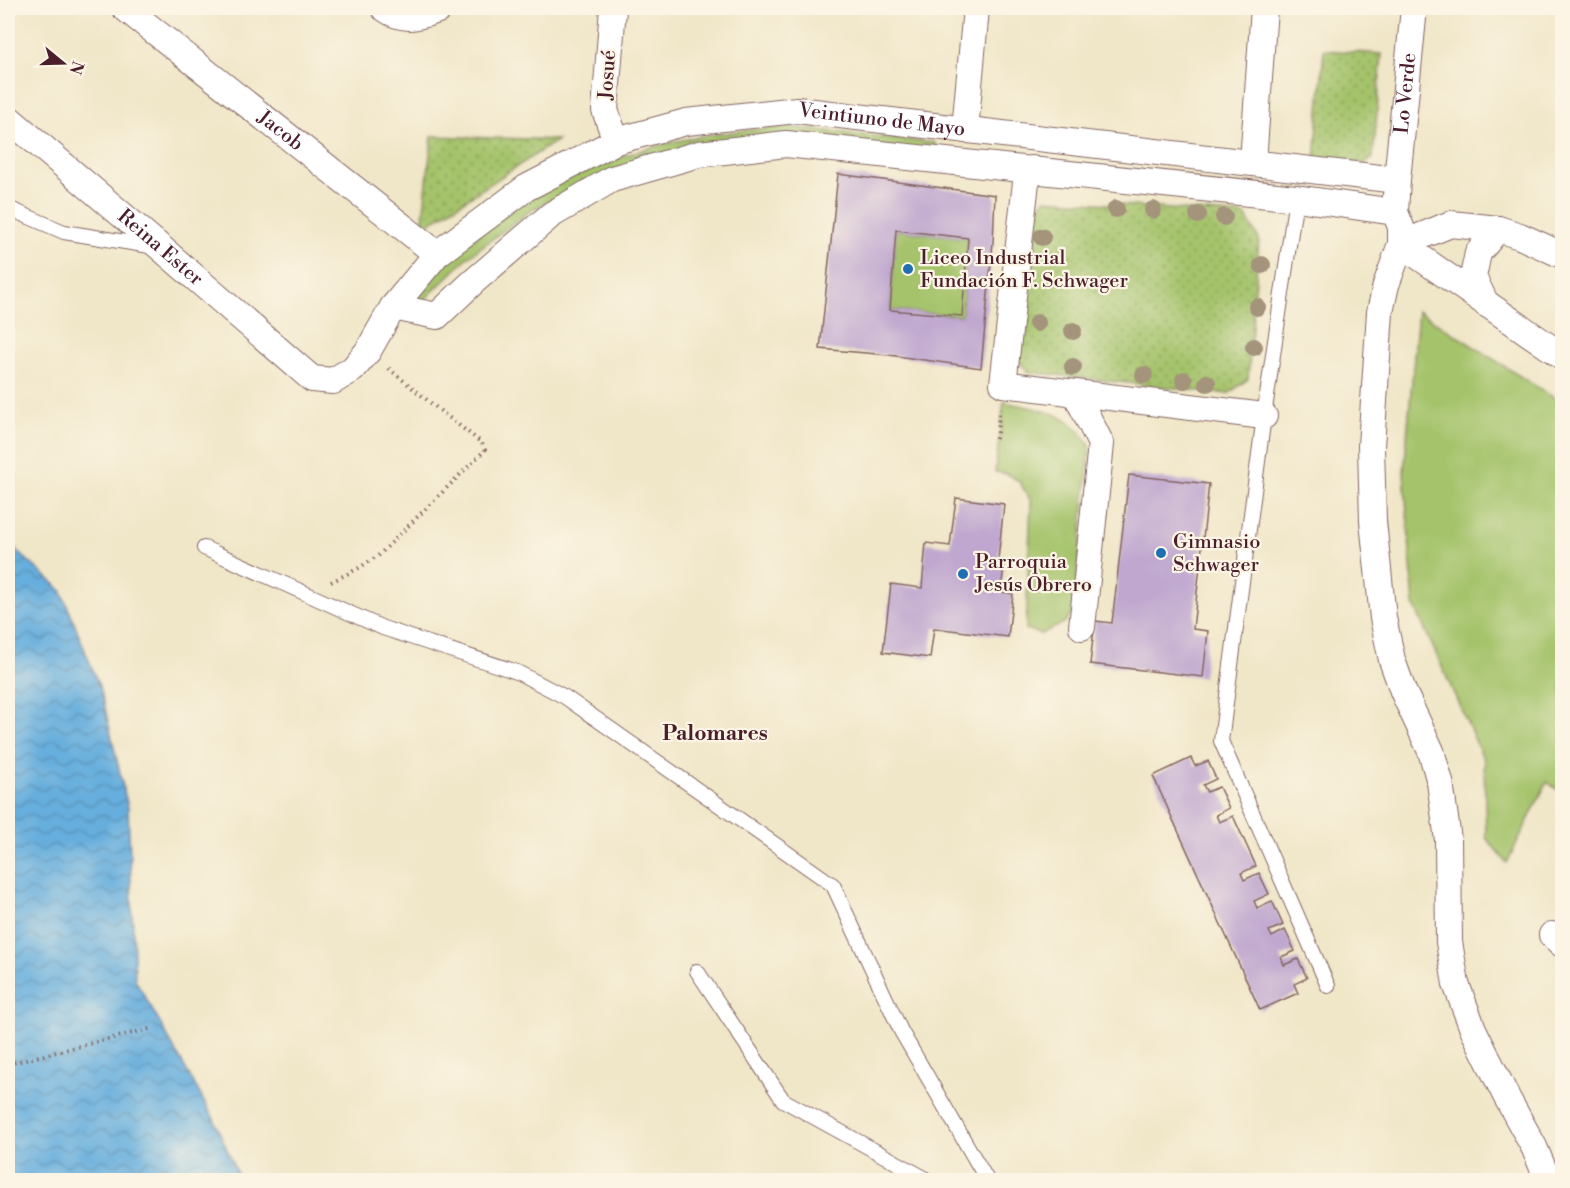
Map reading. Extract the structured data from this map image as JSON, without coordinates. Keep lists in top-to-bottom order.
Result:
{
  "streets": {
    "street": [
      "Josué",
      "Lo Verde",
      "Veintiuno de Mayo",
      "Jacob",
      "Reina Ester"
    ]
  },
  "crossings": [
    ["Josué", "Veintiuno de Mayo"],
    ["Lo Verde", "Veintiuno de Mayo"],
    ["Veintiuno de Mayo", "Jacob"],
    ["Veintiuno de Mayo", "Reina Ester"]
  ],
  "districts": ["Palomares"],
  "places": ["Liceo Industrial Fundación F. Schwager", "Gimnasio Schwager", "Parroquia Jesús Obrero"],
  "north": "right"
}
